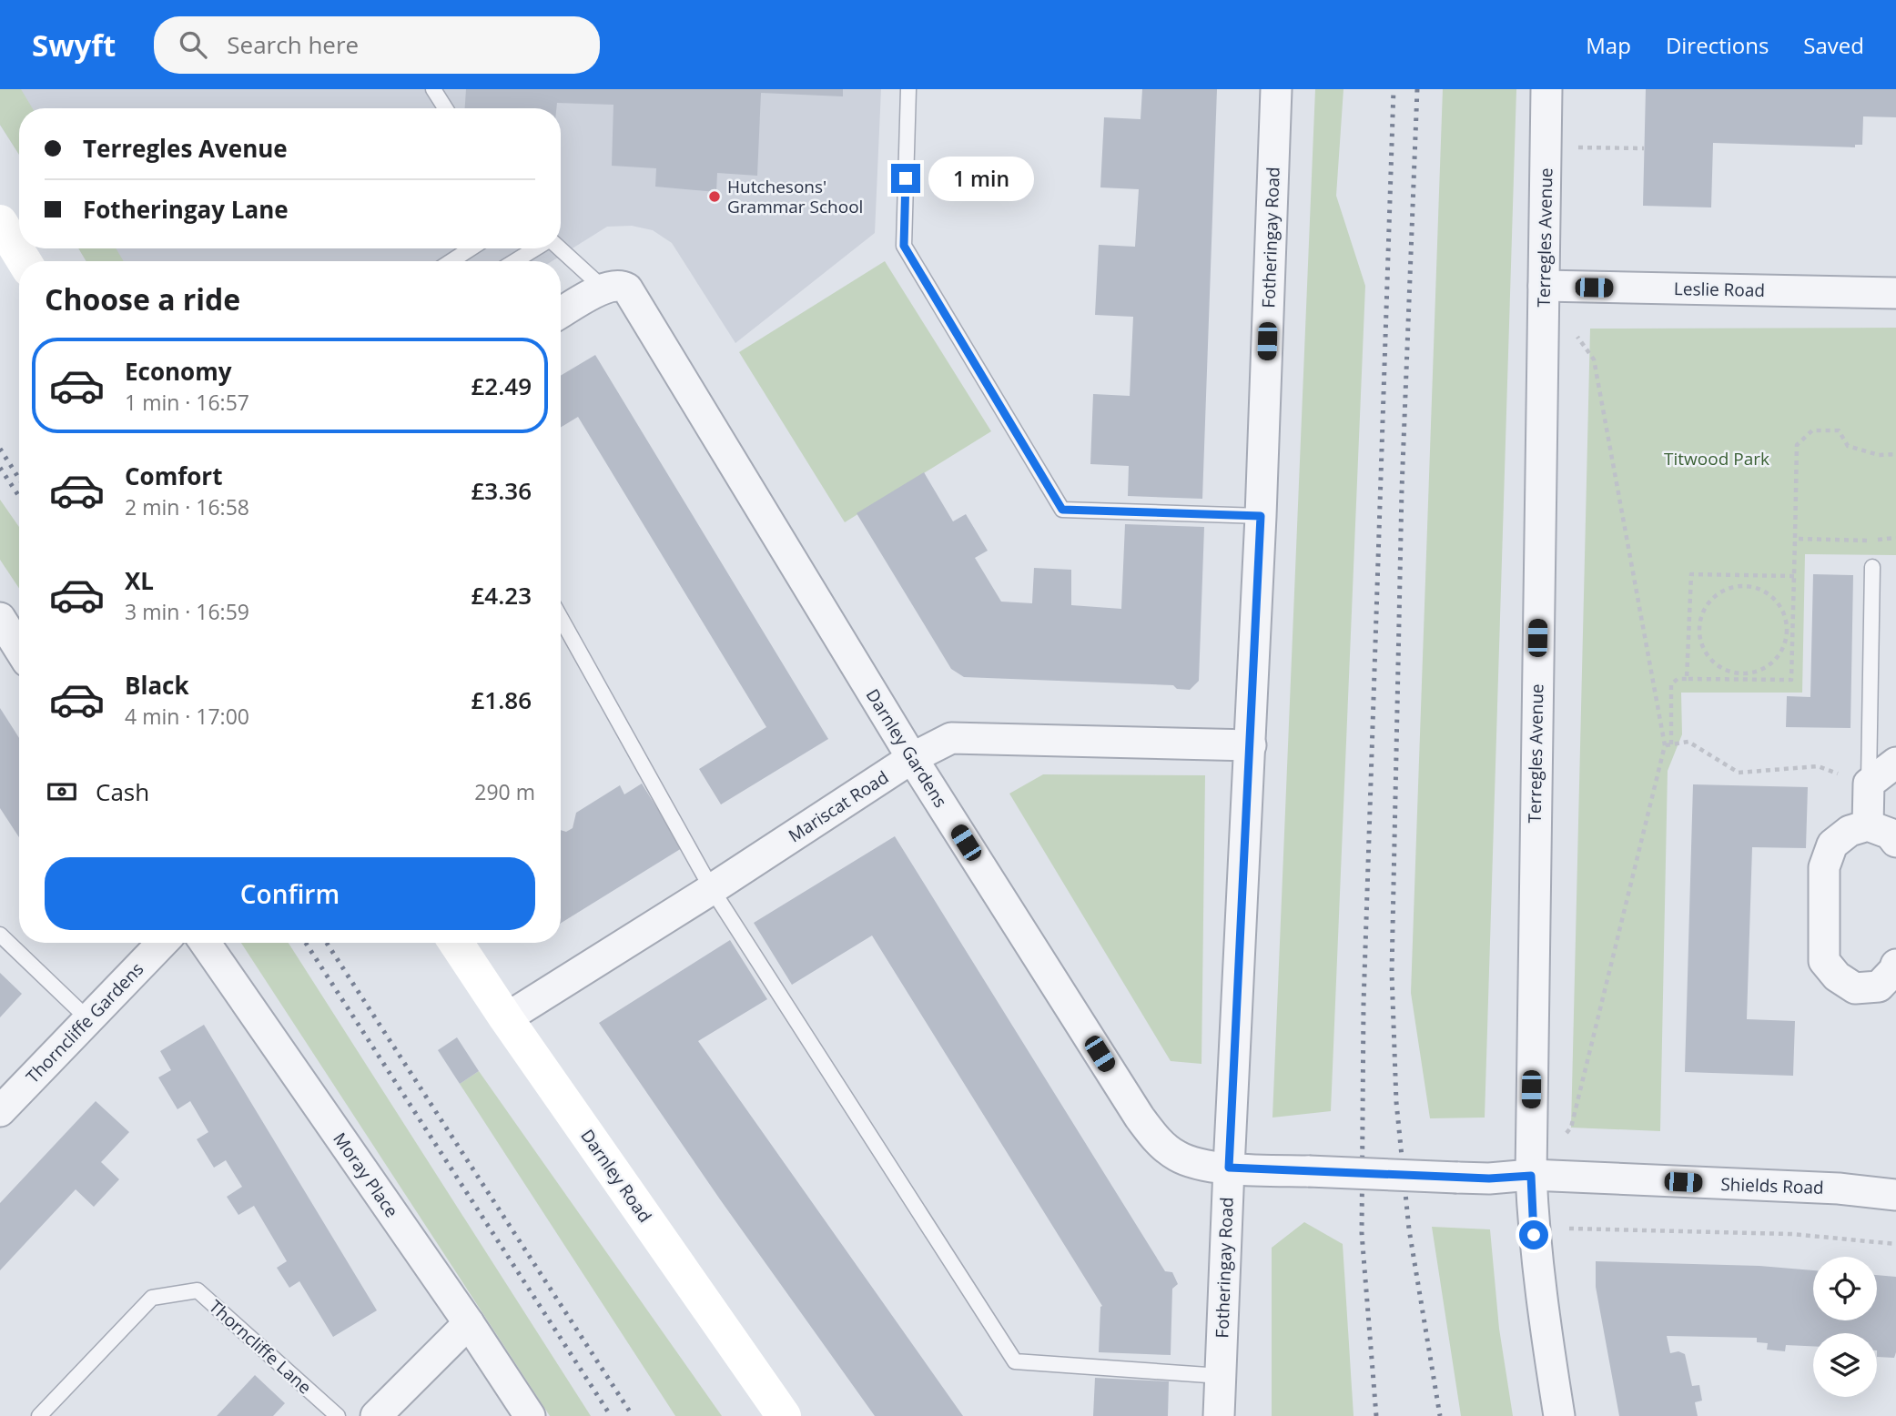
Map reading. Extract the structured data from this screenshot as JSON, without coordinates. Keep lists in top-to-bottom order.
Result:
{
  "streets": {
    "main road": ["Darnley Road"],
    "street": [
      "Fotheringay Road",
      "Terregles Avenue",
      "Leslie Road",
      "Darnley Gardens",
      "Mariscat Road",
      "Thorncliffe Gardens",
      "Moray Place",
      "Shields Road"
    ],
    "lane": ["Thorncliffe Lane"]
  },
  "crossings": [
    ["Fotheringay Road", "Darnley Gardens"],
    ["Fotheringay Road", "Mariscat Road"],
    ["Fotheringay Road", "Shields Road"],
    ["Terregles Avenue", "Leslie Road"],
    ["Terregles Avenue", "Shields Road"],
    ["Darnley Gardens", "Mariscat Road"],
    ["Darnley Gardens", "Shields Road"],
    ["Mariscat Road", "Darnley Road"]
  ],
  "parks": ["Titwood Park"],
  "places": ["Hutchesons' Grammar School"],
  "page": {
    "header": "Swyft",
    "search": "Search here",
    "nav": ["Map", "Directions", "Saved"],
    "banner": ["Terregles Avenue", "Fotheringay Lane"],
    "bubble": "1 min",
    "heading": "Choose a ride",
    "list": [
      {
        "name": "Economy",
        "note": "1 min · 16:57",
        "value": "£2.49"
      },
      {
        "name": "Comfort",
        "note": "2 min · 16:58",
        "value": "£3.36"
      },
      {
        "name": "XL",
        "note": "3 min · 16:59",
        "value": "£4.23"
      },
      {
        "name": "Black",
        "note": "4 min · 17:00",
        "value": "£1.86"
      }
    ],
    "pay": ["Cash", "290 m"],
    "buttons": "Confirm"
  }
}
